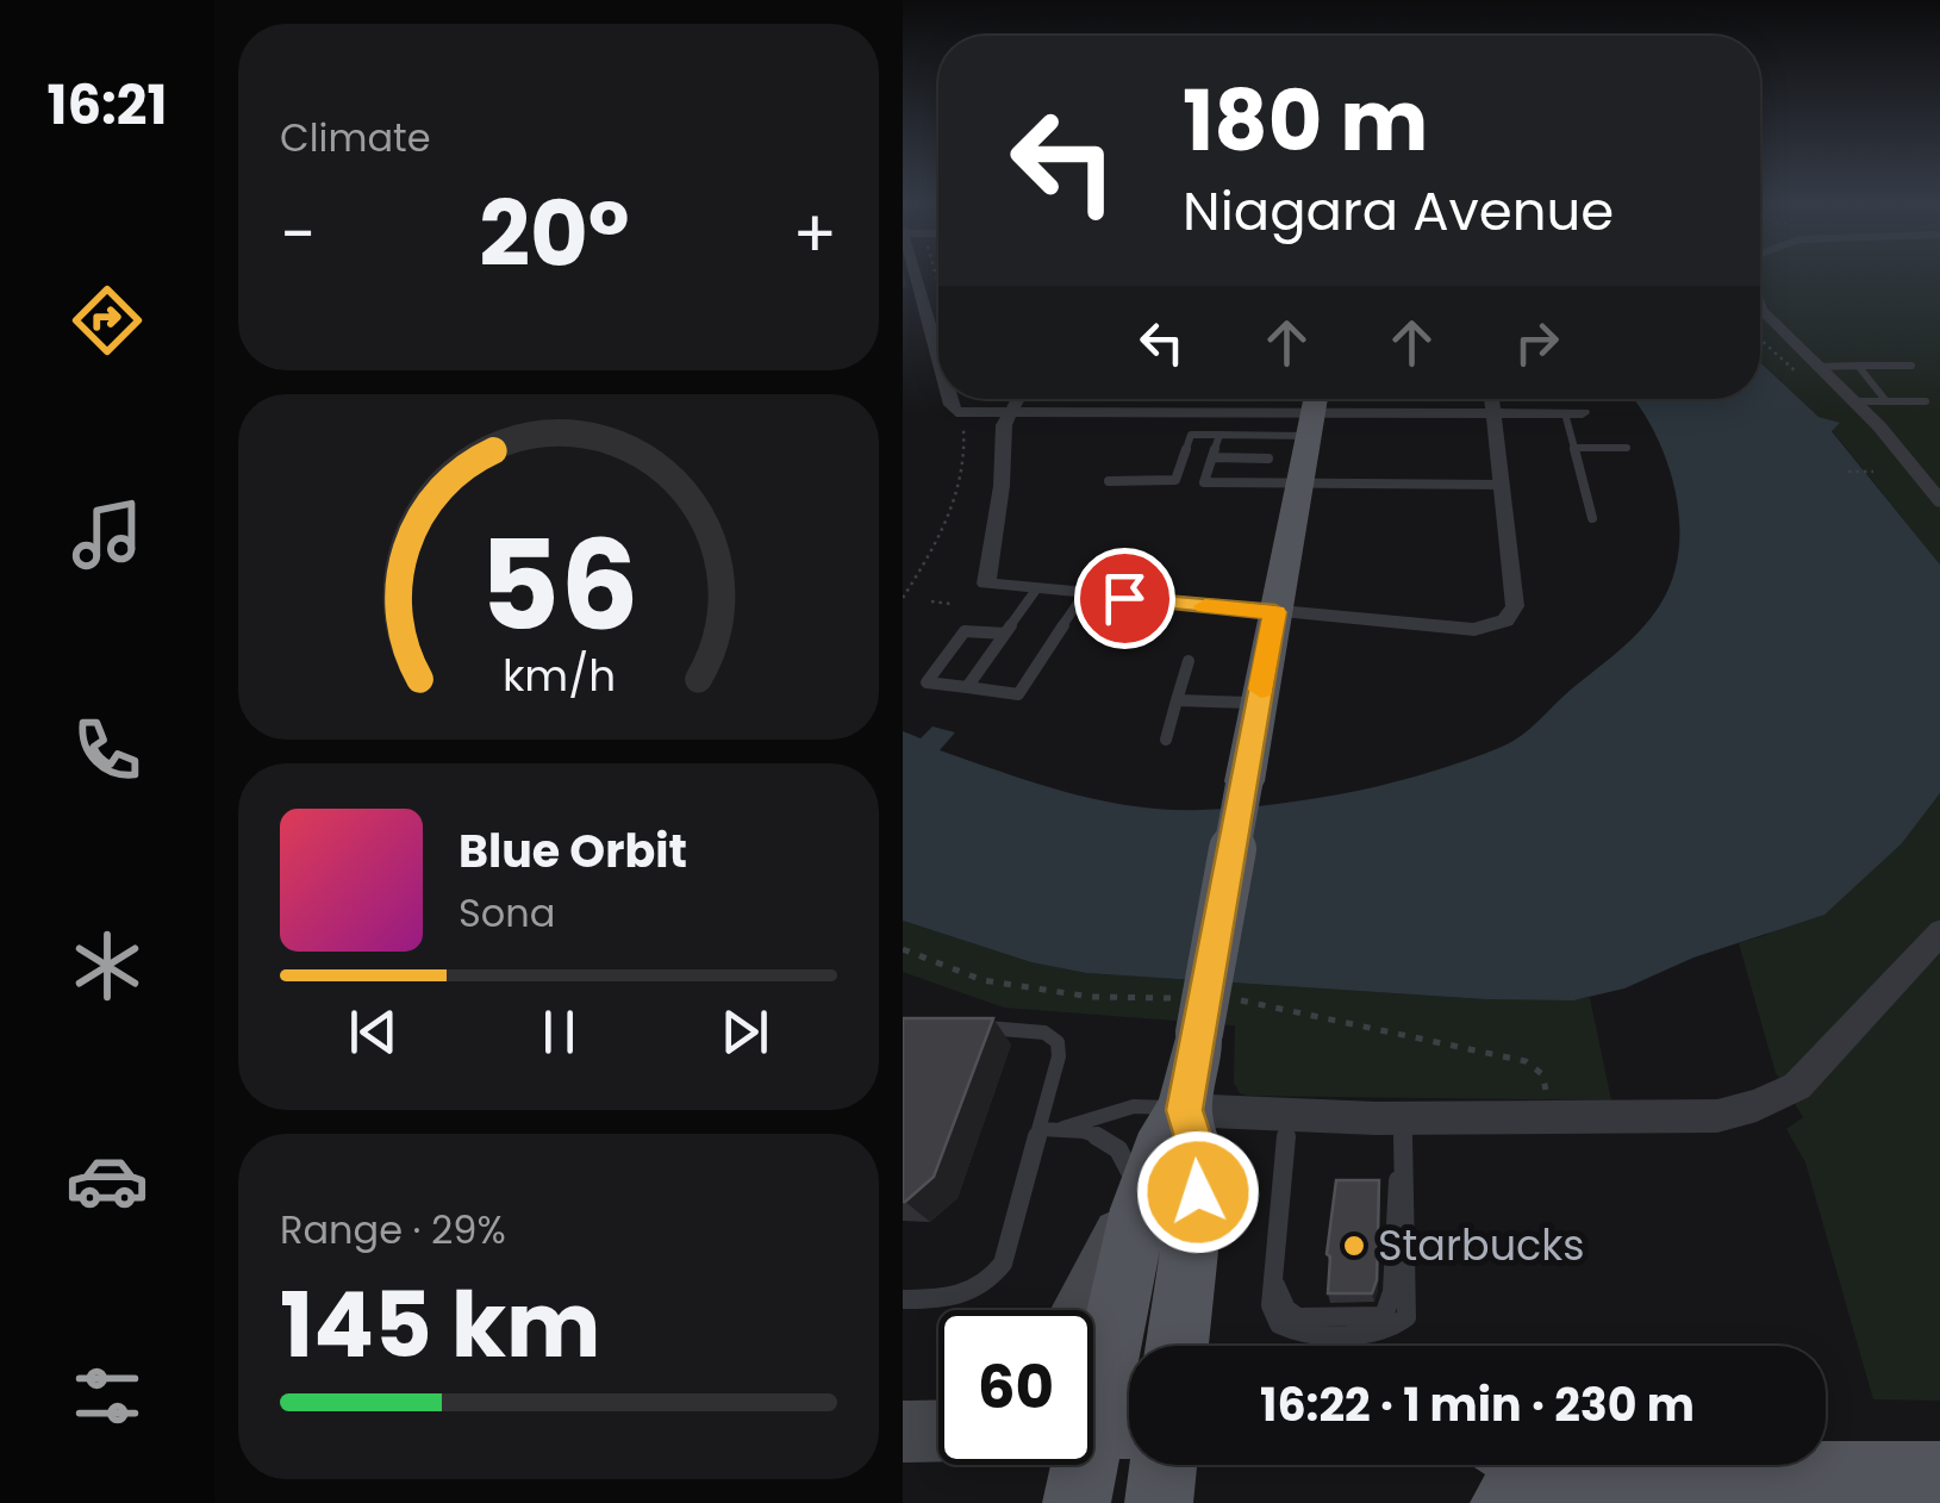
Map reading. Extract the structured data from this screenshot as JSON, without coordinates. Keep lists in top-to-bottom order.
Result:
{
  "places": ["Starbucks"],
  "page": {
    "tabs": "16:21",
    "tile": [
      "Climate",
      ["Range · 29%", "145 km"]
    ],
    "turn": ["180 m", "Niagara Avenue"],
    "heat": ["−", "20°", "+"],
    "song": ["Blue Orbit", "Sona"],
    "limit": "60",
    "trip": "16:22 · 1 min · 230 m",
    "gauge": ["56", "km/h"]
  }
}
